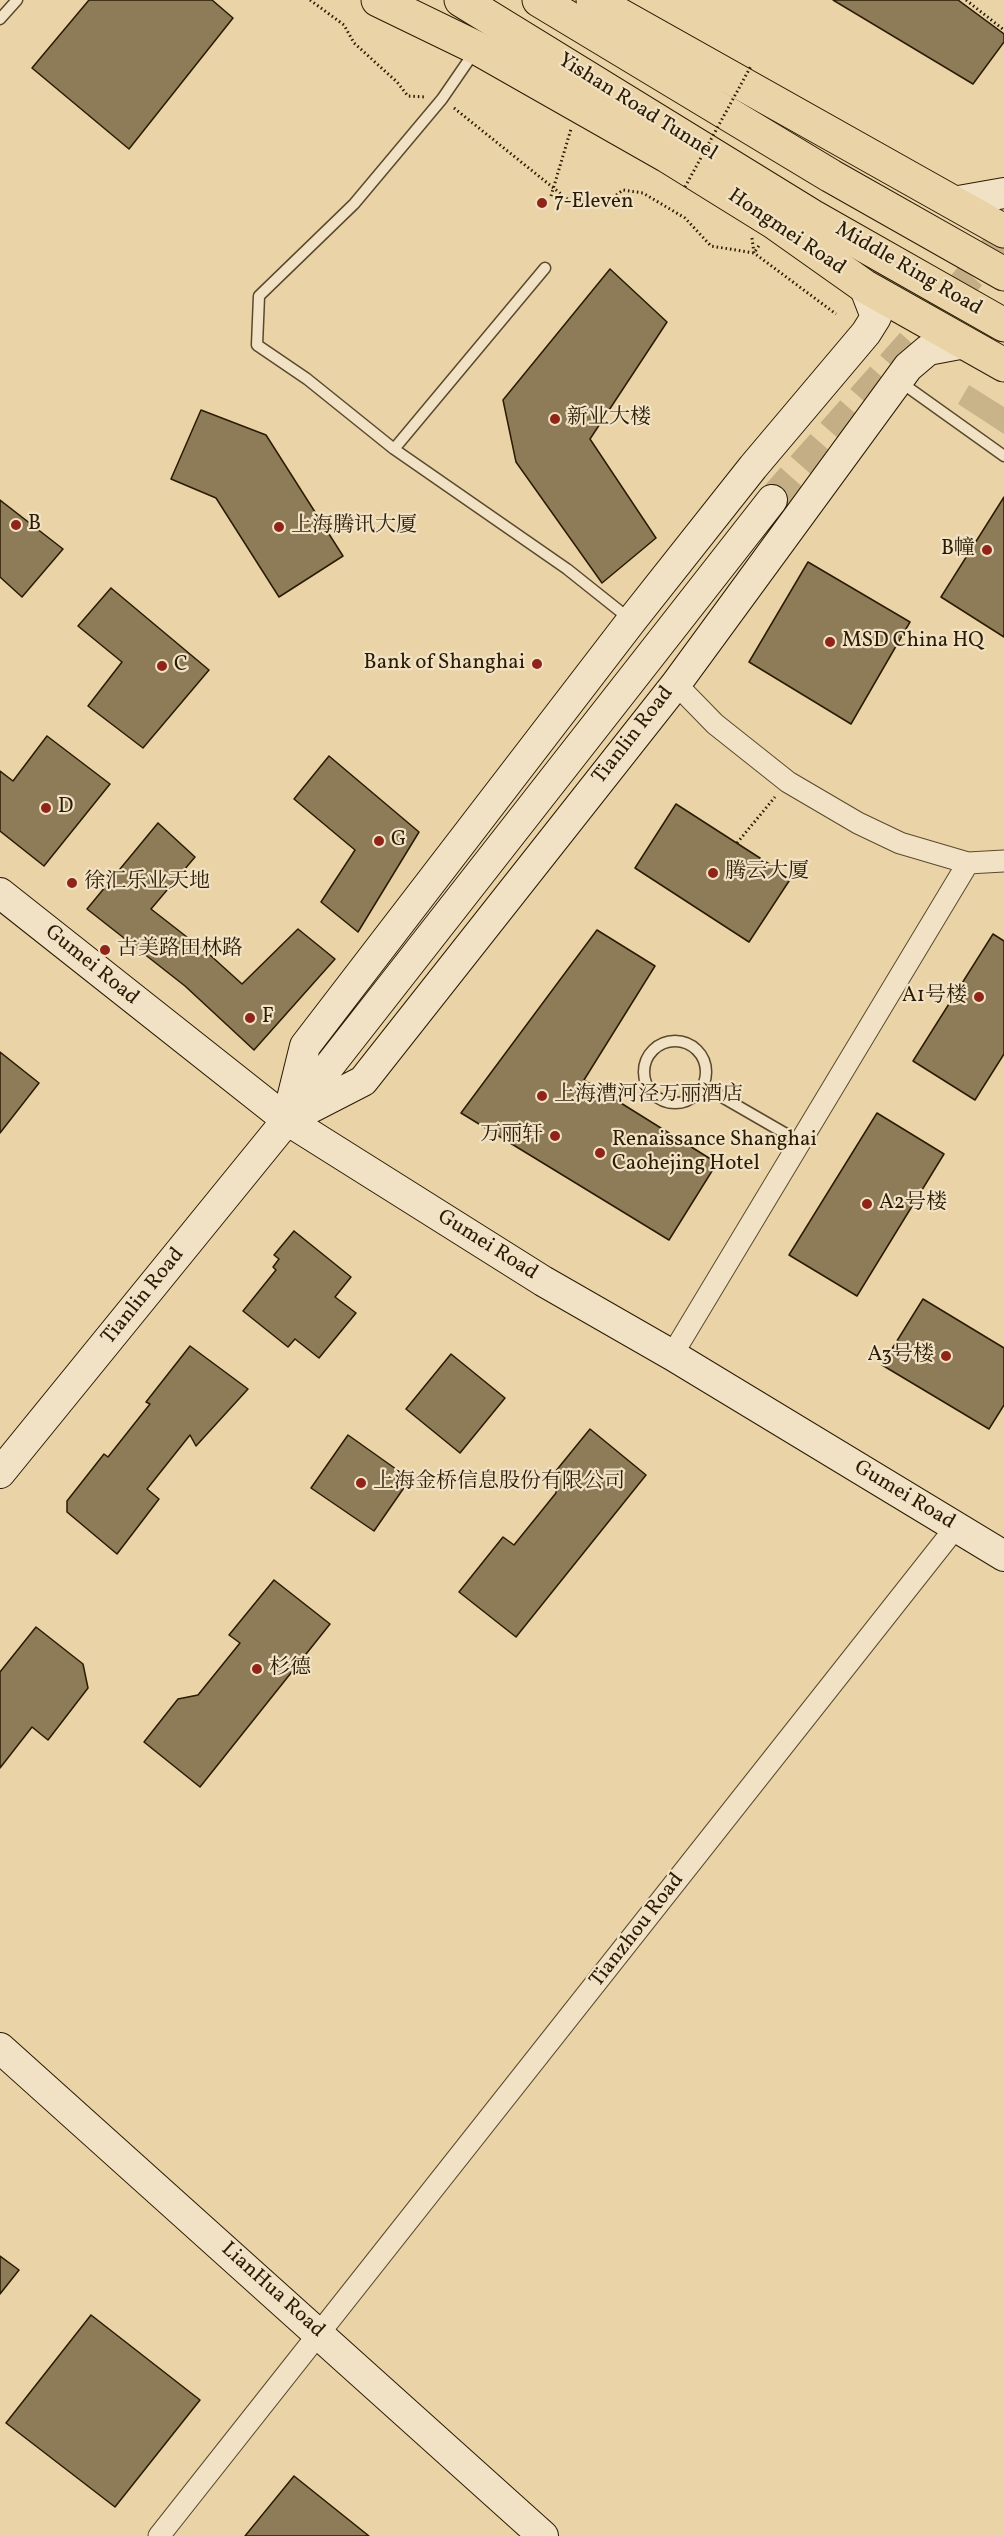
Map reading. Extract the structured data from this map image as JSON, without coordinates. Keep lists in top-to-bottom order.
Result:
{
  "streets": {
    "main road": ["Yishan Road Tunnel", "Hongmei Road", "Middle Ring Road"],
    "street": [
      "Tianlin Road",
      "Gumei Road",
      "Tianzhou Road",
      "LianHua Road"
    ]
  },
  "crossings": [
    ["Yishan Road Tunnel", "Middle Ring Road"],
    ["Hongmei Road", "Tianlin Road"],
    ["Tianlin Road", "Gumei Road"],
    ["Gumei Road", "Tianzhou Road"],
    ["Tianzhou Road", "LianHua Road"]
  ],
  "places": [
    "7-Eleven",
    "新业大楼",
    "B",
    "上海腾讯大厦",
    "B幢",
    "MSD China HQ",
    "Bank of Shanghai",
    "C",
    "D",
    "G",
    "腾云大厦",
    "徐汇乐业天地",
    "古美路田林路",
    "A1号楼",
    "F",
    "上海漕河泾万丽酒店",
    "万丽轩",
    "Renaissance Shanghai Caohejing Hotel",
    "A2号楼",
    "A3号楼",
    "上海金桥信息股份有限公司",
    "杉德"
  ]
}
